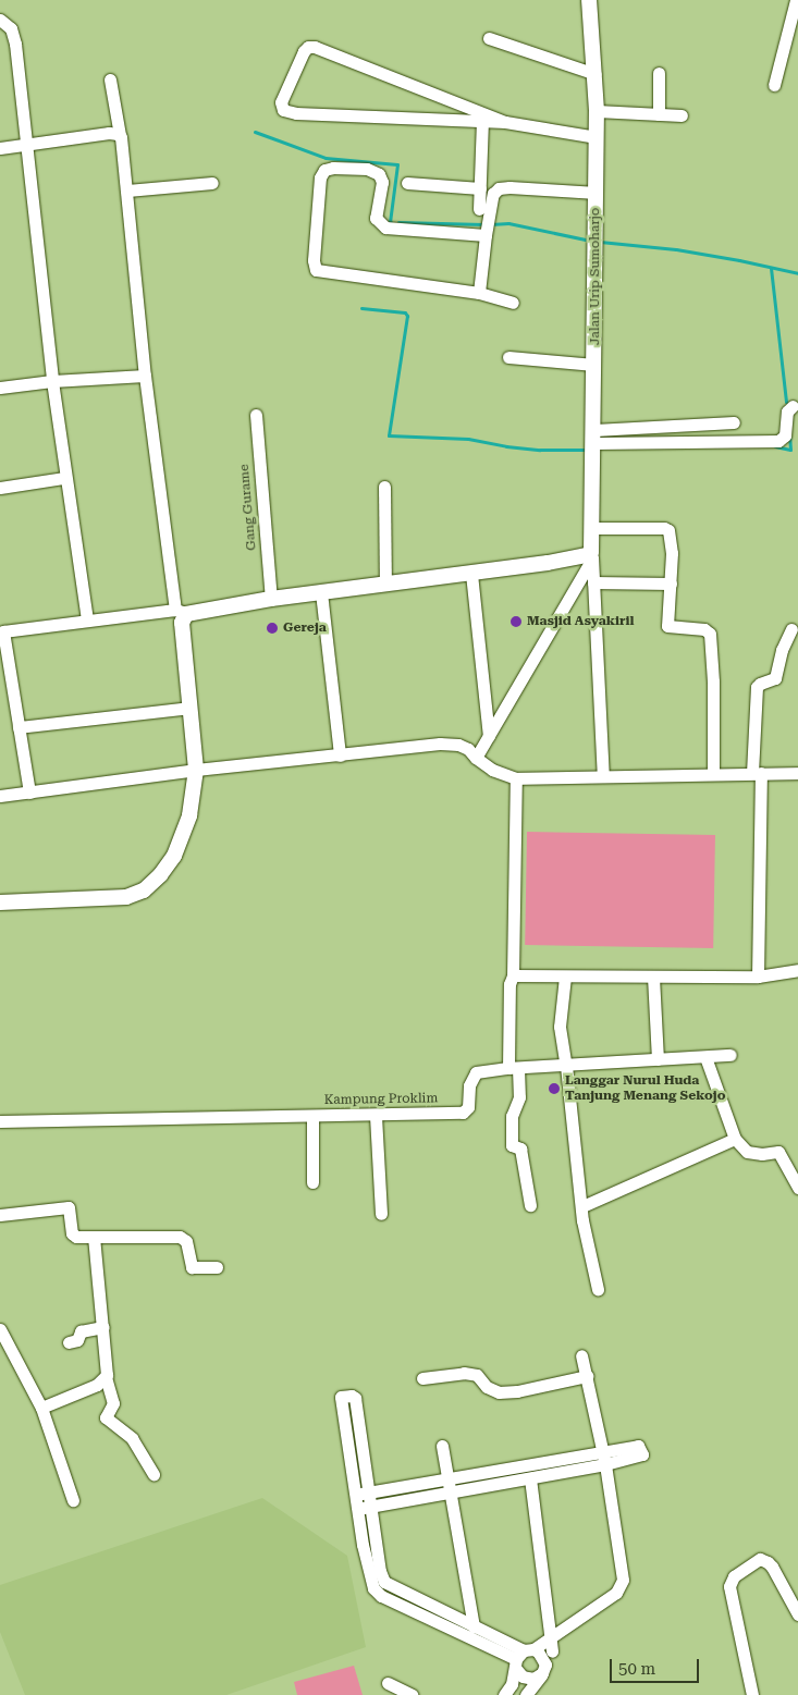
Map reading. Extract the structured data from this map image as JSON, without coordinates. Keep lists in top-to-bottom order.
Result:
{
  "streets": {
    "street": ["Jalan Urip Sumoharjo", "Gang Gurame", "Kampung Proklim"]
  },
  "places": ["Masjid Asyakiril", "Gereja", "Langgar Nurul Huda Tanjung Menang Sekojo"],
  "scale_bar": "50 m"
}
